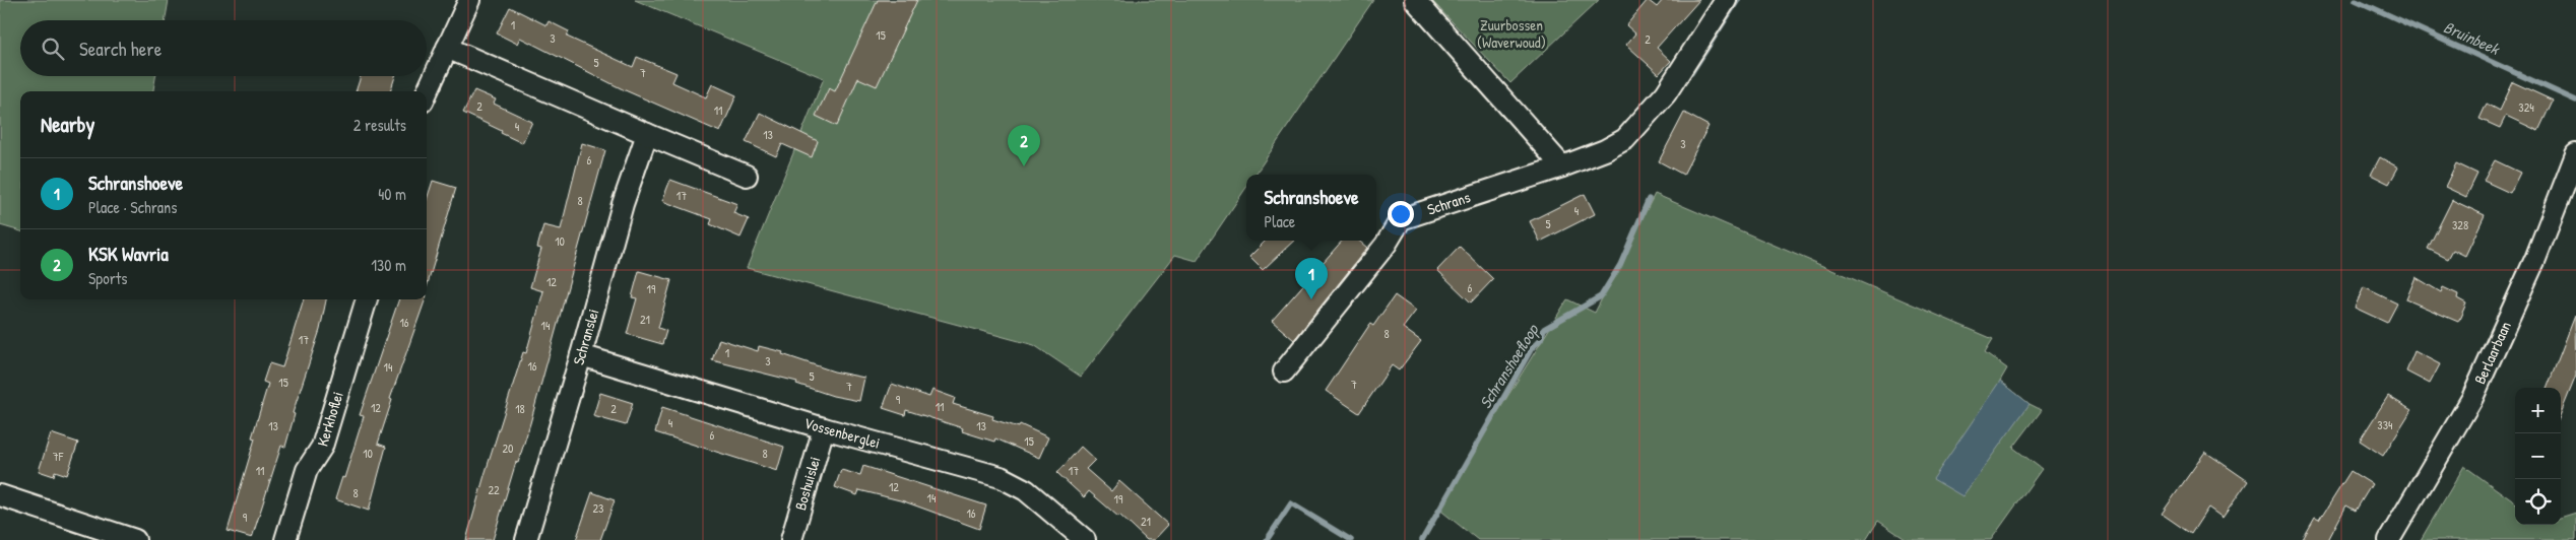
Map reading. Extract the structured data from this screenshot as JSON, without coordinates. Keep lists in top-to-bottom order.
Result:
{
  "streets": {
    "street": [
      "Schrans",
      "Schranslei",
      "Berlaarbaan",
      "Kerkhoflei",
      "Vossenberglei",
      "Boshuislei"
    ]
  },
  "crossings": [
    ["Schranslei", "Vossenberglei"],
    ["Vossenberglei", "Boshuislei"]
  ],
  "water": ["Bruinbeek", "Schranshoefloop"],
  "parks": ["Zuurbossen (Waverwoud)"],
  "house_numbers": [
    "1",
    "15",
    "3",
    "2",
    "5",
    "7",
    "2",
    "324",
    "11",
    "4",
    "13",
    "3",
    "6",
    "17",
    "8",
    "4",
    "5",
    "328",
    "10",
    "12",
    "6",
    "19",
    "21",
    "16",
    "14",
    "8",
    "17",
    "1",
    "3",
    "16",
    "14",
    "5",
    "15",
    "7",
    "7",
    "9",
    "11",
    "12",
    "18",
    "2",
    "4",
    "334",
    "13",
    "13",
    "6",
    "15",
    "20",
    "10",
    "8",
    "7F",
    "11",
    "17",
    "12",
    "22",
    "8",
    "14",
    "19",
    "23",
    "16",
    "9",
    "21"
  ],
  "page": {
    "search": "Search here",
    "heading": ["Nearby", "2 results"],
    "pins": ["2", "1"],
    "list": [
      {
        "mark": "1",
        "name": "Schranshoeve",
        "note": "Place · Schrans",
        "value": "40 m"
      },
      {
        "mark": "2",
        "name": "KSK Wavria",
        "note": "Sports",
        "value": "130 m"
      }
    ],
    "popup": ["Schranshoeve", "Place"],
    "map_buttons": ["+", "−"]
  }
}
